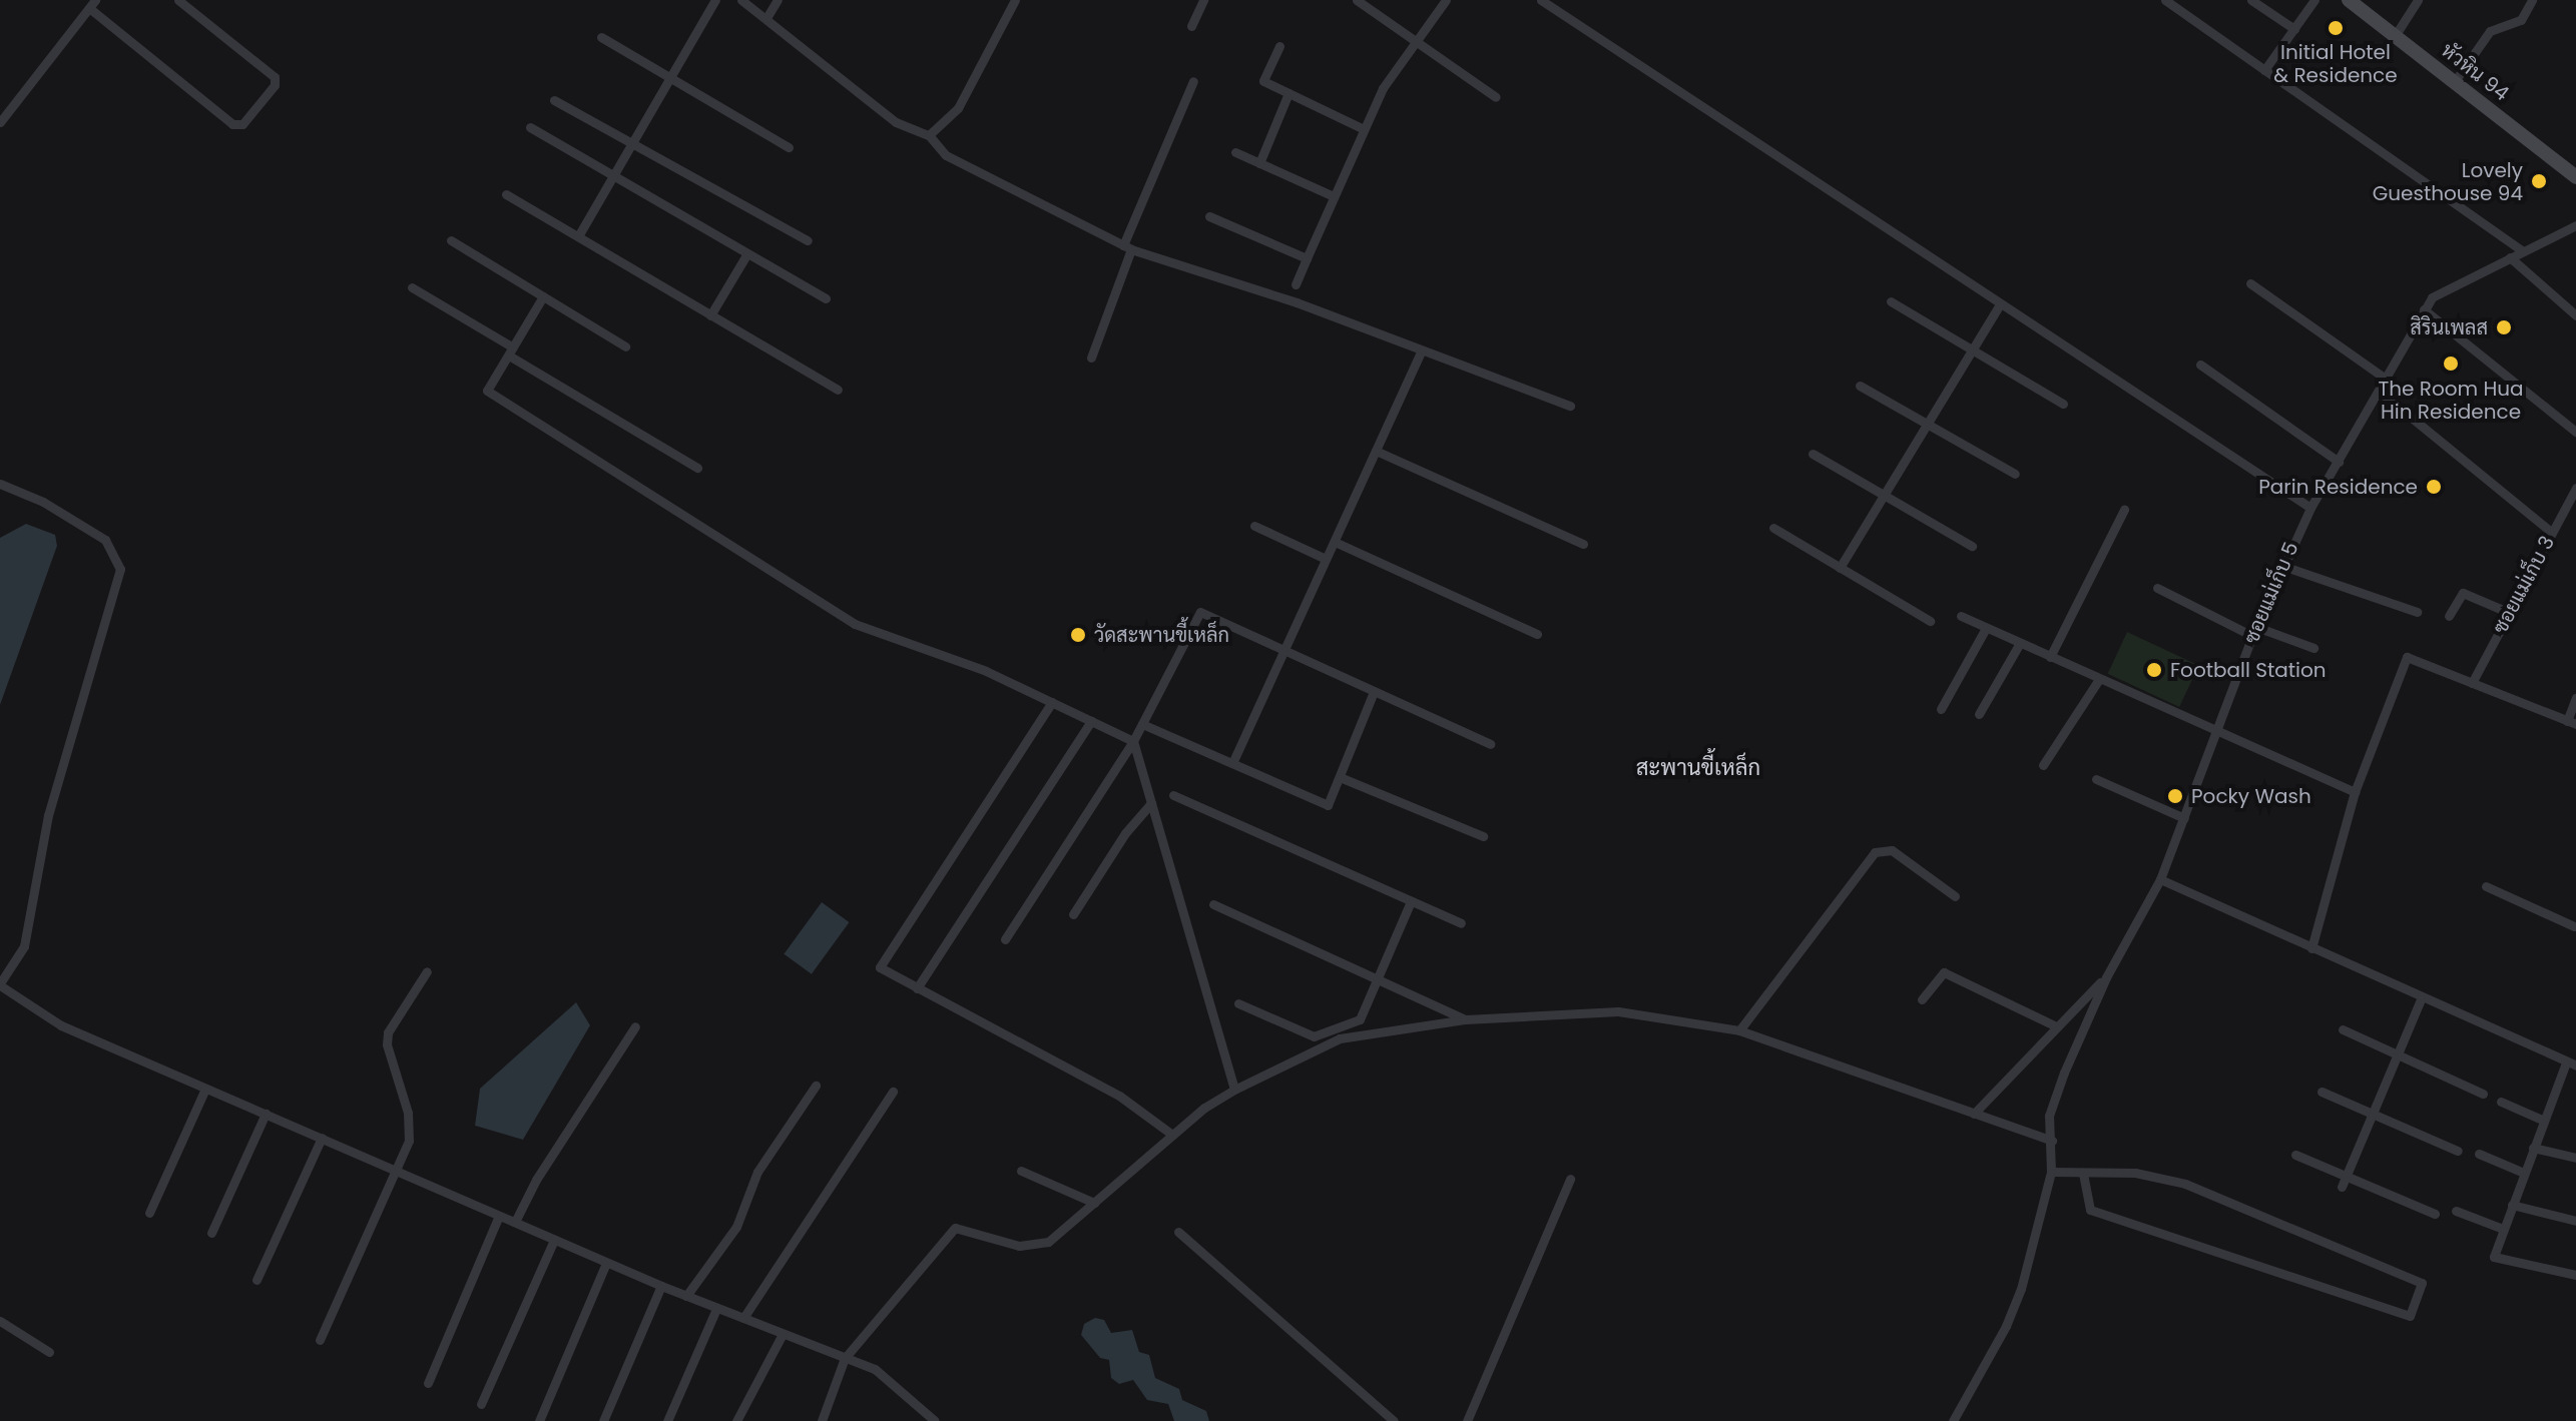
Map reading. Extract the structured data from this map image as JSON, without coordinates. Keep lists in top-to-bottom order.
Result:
{
  "streets": {
    "street": ["หัวหิน 94", "ซอยแม่เก็บ 3", "ซอยแม่เก็บ 5"]
  },
  "districts": ["สะพานขี้เหล็ก"],
  "places": [
    "Initial Hotel & Residence",
    "Lovely Guesthouse 94",
    "สิรินเพลส",
    "The Room Hua Hin Residence",
    "Parin Residence",
    "วัดสะพานขี้เหล็ก",
    "Football Station",
    "Pocky Wash"
  ]
}
